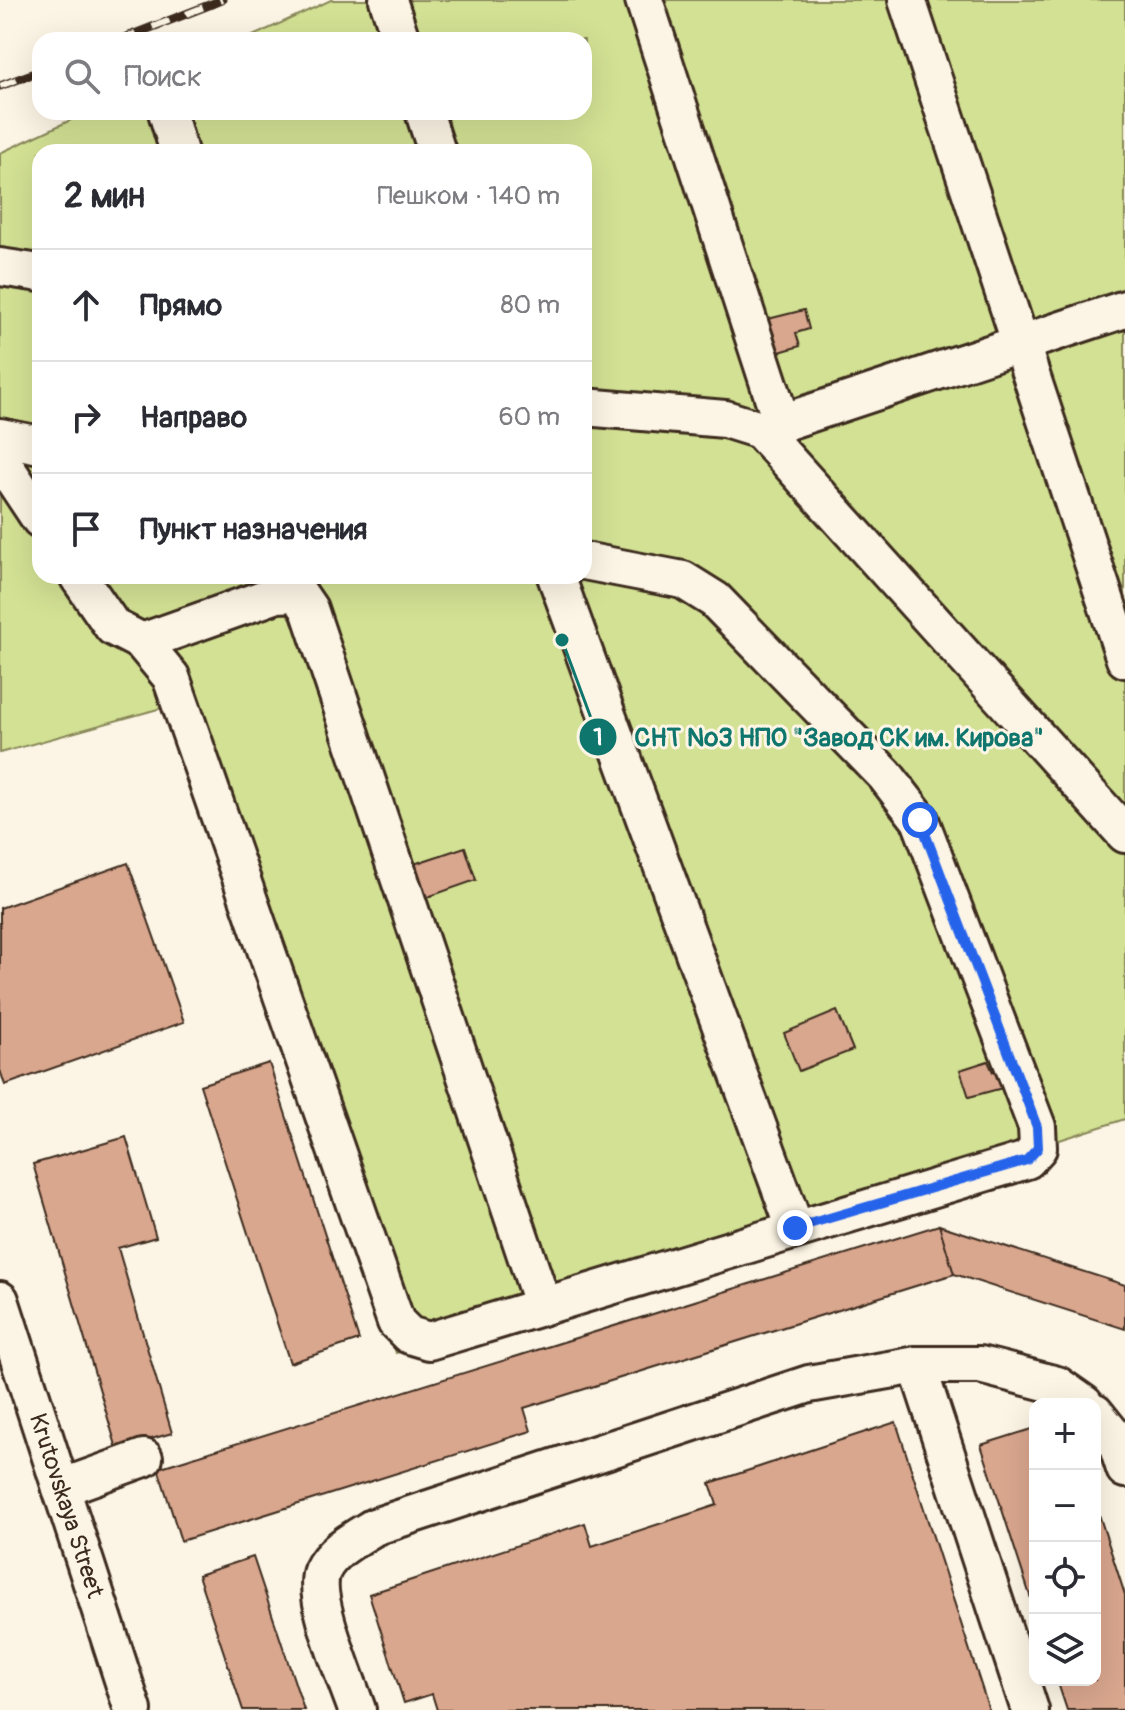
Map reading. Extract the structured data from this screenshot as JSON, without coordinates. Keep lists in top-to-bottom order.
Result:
{
  "streets": {
    "street": ["Krutovskaya Street"]
  },
  "places": ["СНТ №3 НПО \"Завод СК им. Кирова\""],
  "page": {
    "search": "Поиск",
    "heading": ["2 мин", "Пешком · 140 m"],
    "list": [
      ["Прямо", "80 m"],
      ["Направо", "60 m"],
      "Пункт назначения"
    ],
    "map_buttons": ["+", "−"]
  }
}
